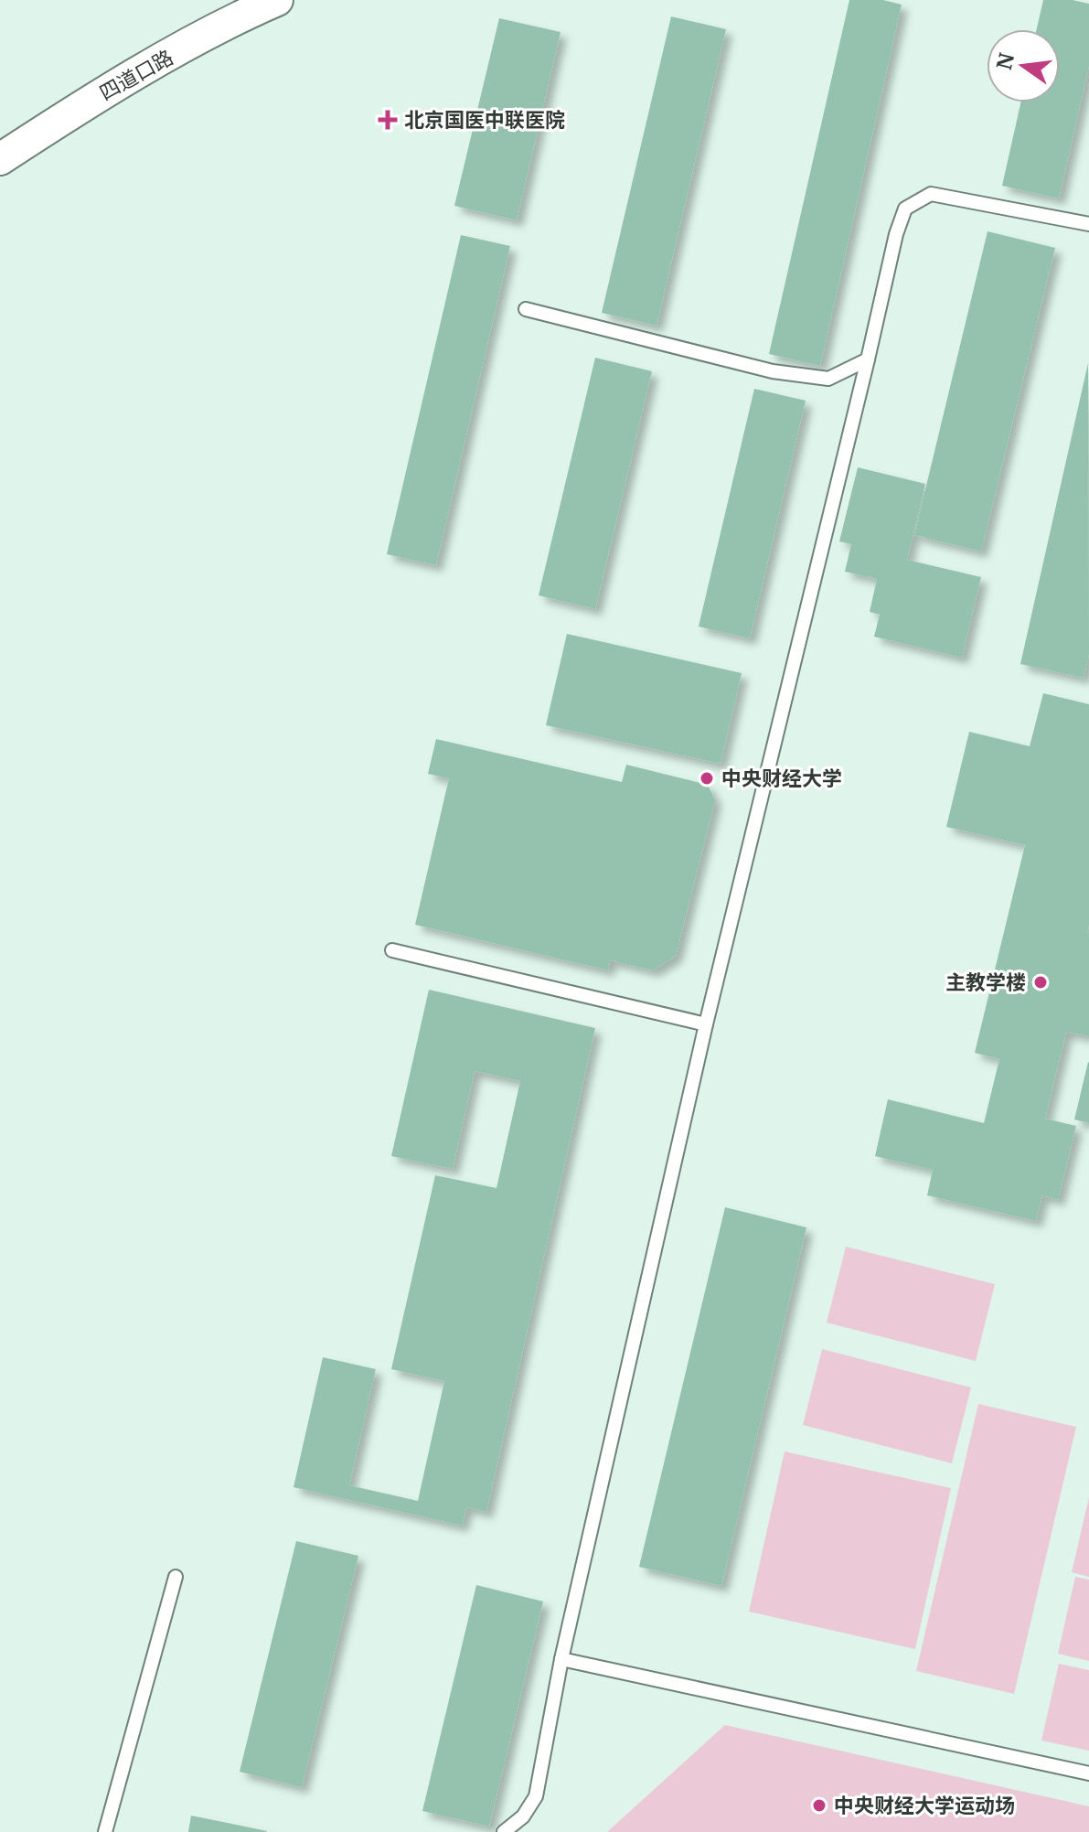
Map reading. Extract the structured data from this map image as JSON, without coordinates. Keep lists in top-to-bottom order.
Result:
{
  "streets": {
    "street": ["四道口路"]
  },
  "places": {
    "health": ["北京国医中联医院"],
    "other": ["中央财经大学", "主教学楼", "中央财经大学运动场"]
  },
  "north": "left"
}
